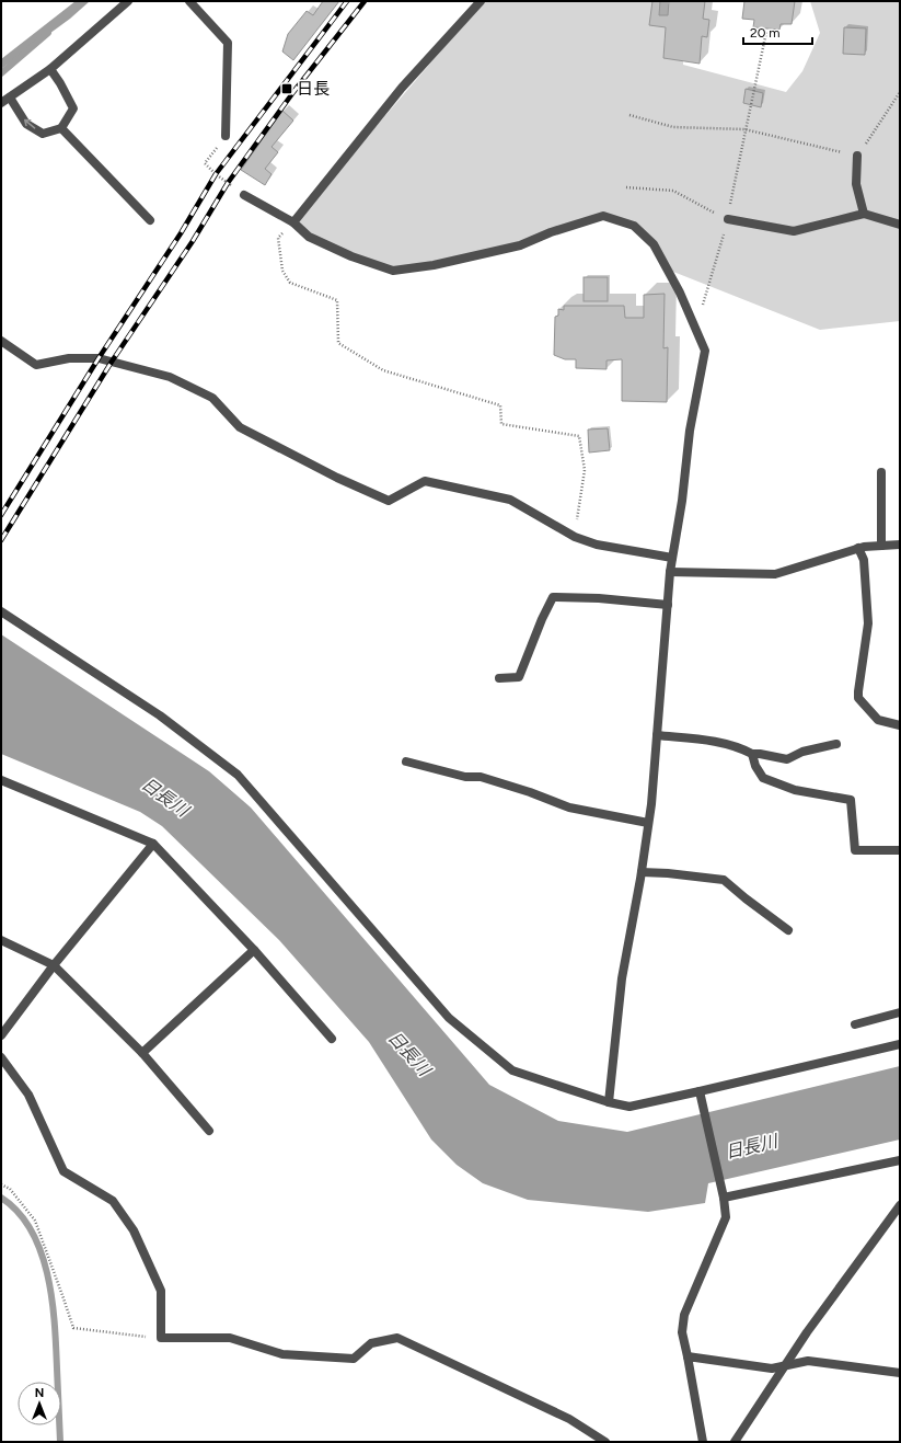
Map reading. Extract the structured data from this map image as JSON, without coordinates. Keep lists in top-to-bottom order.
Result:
{
  "water": ["日長川"],
  "places": {
    "transit": ["日長"]
  },
  "scale_bar": "20 m",
  "north": "top"
}
